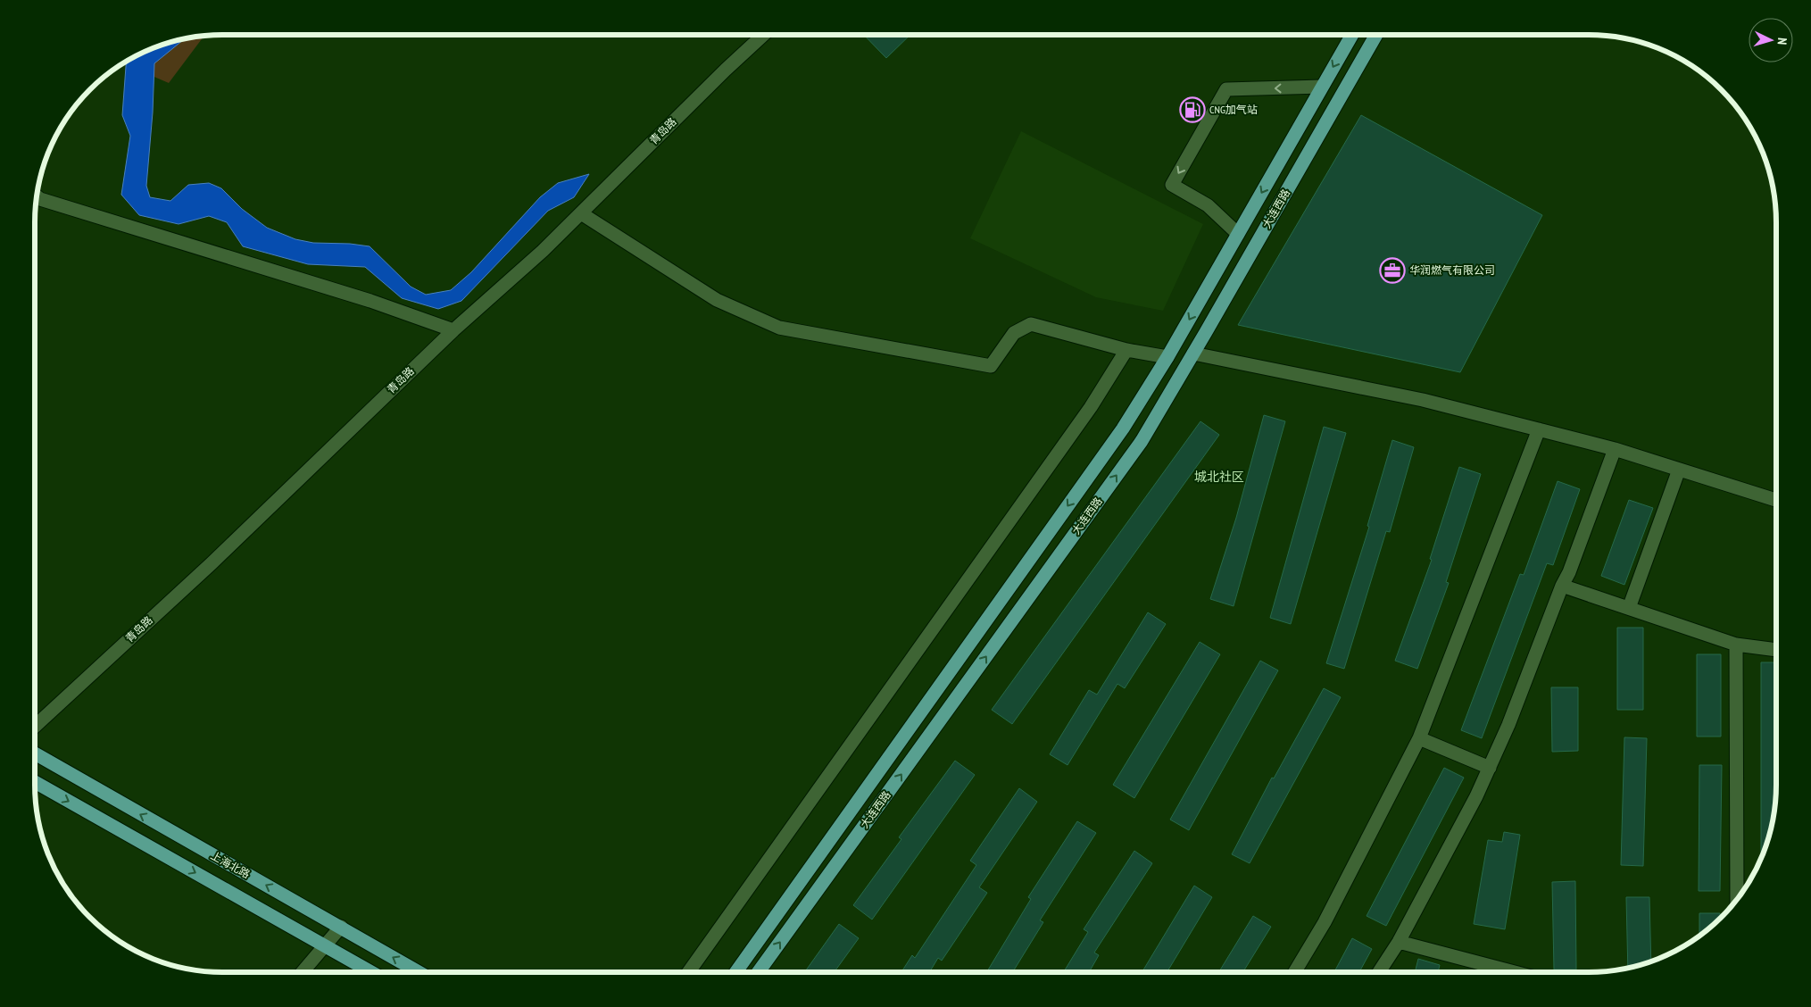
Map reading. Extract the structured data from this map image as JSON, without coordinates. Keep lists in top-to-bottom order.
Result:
{
  "streets": {
    "main road": ["大连西路", "上海北路"],
    "street": ["青岛路"]
  },
  "districts": ["城北社区"],
  "places": {
    "fuel station": ["CNG加气站"],
    "office": ["华润燃气有限公司"]
  },
  "north": "right"
}
